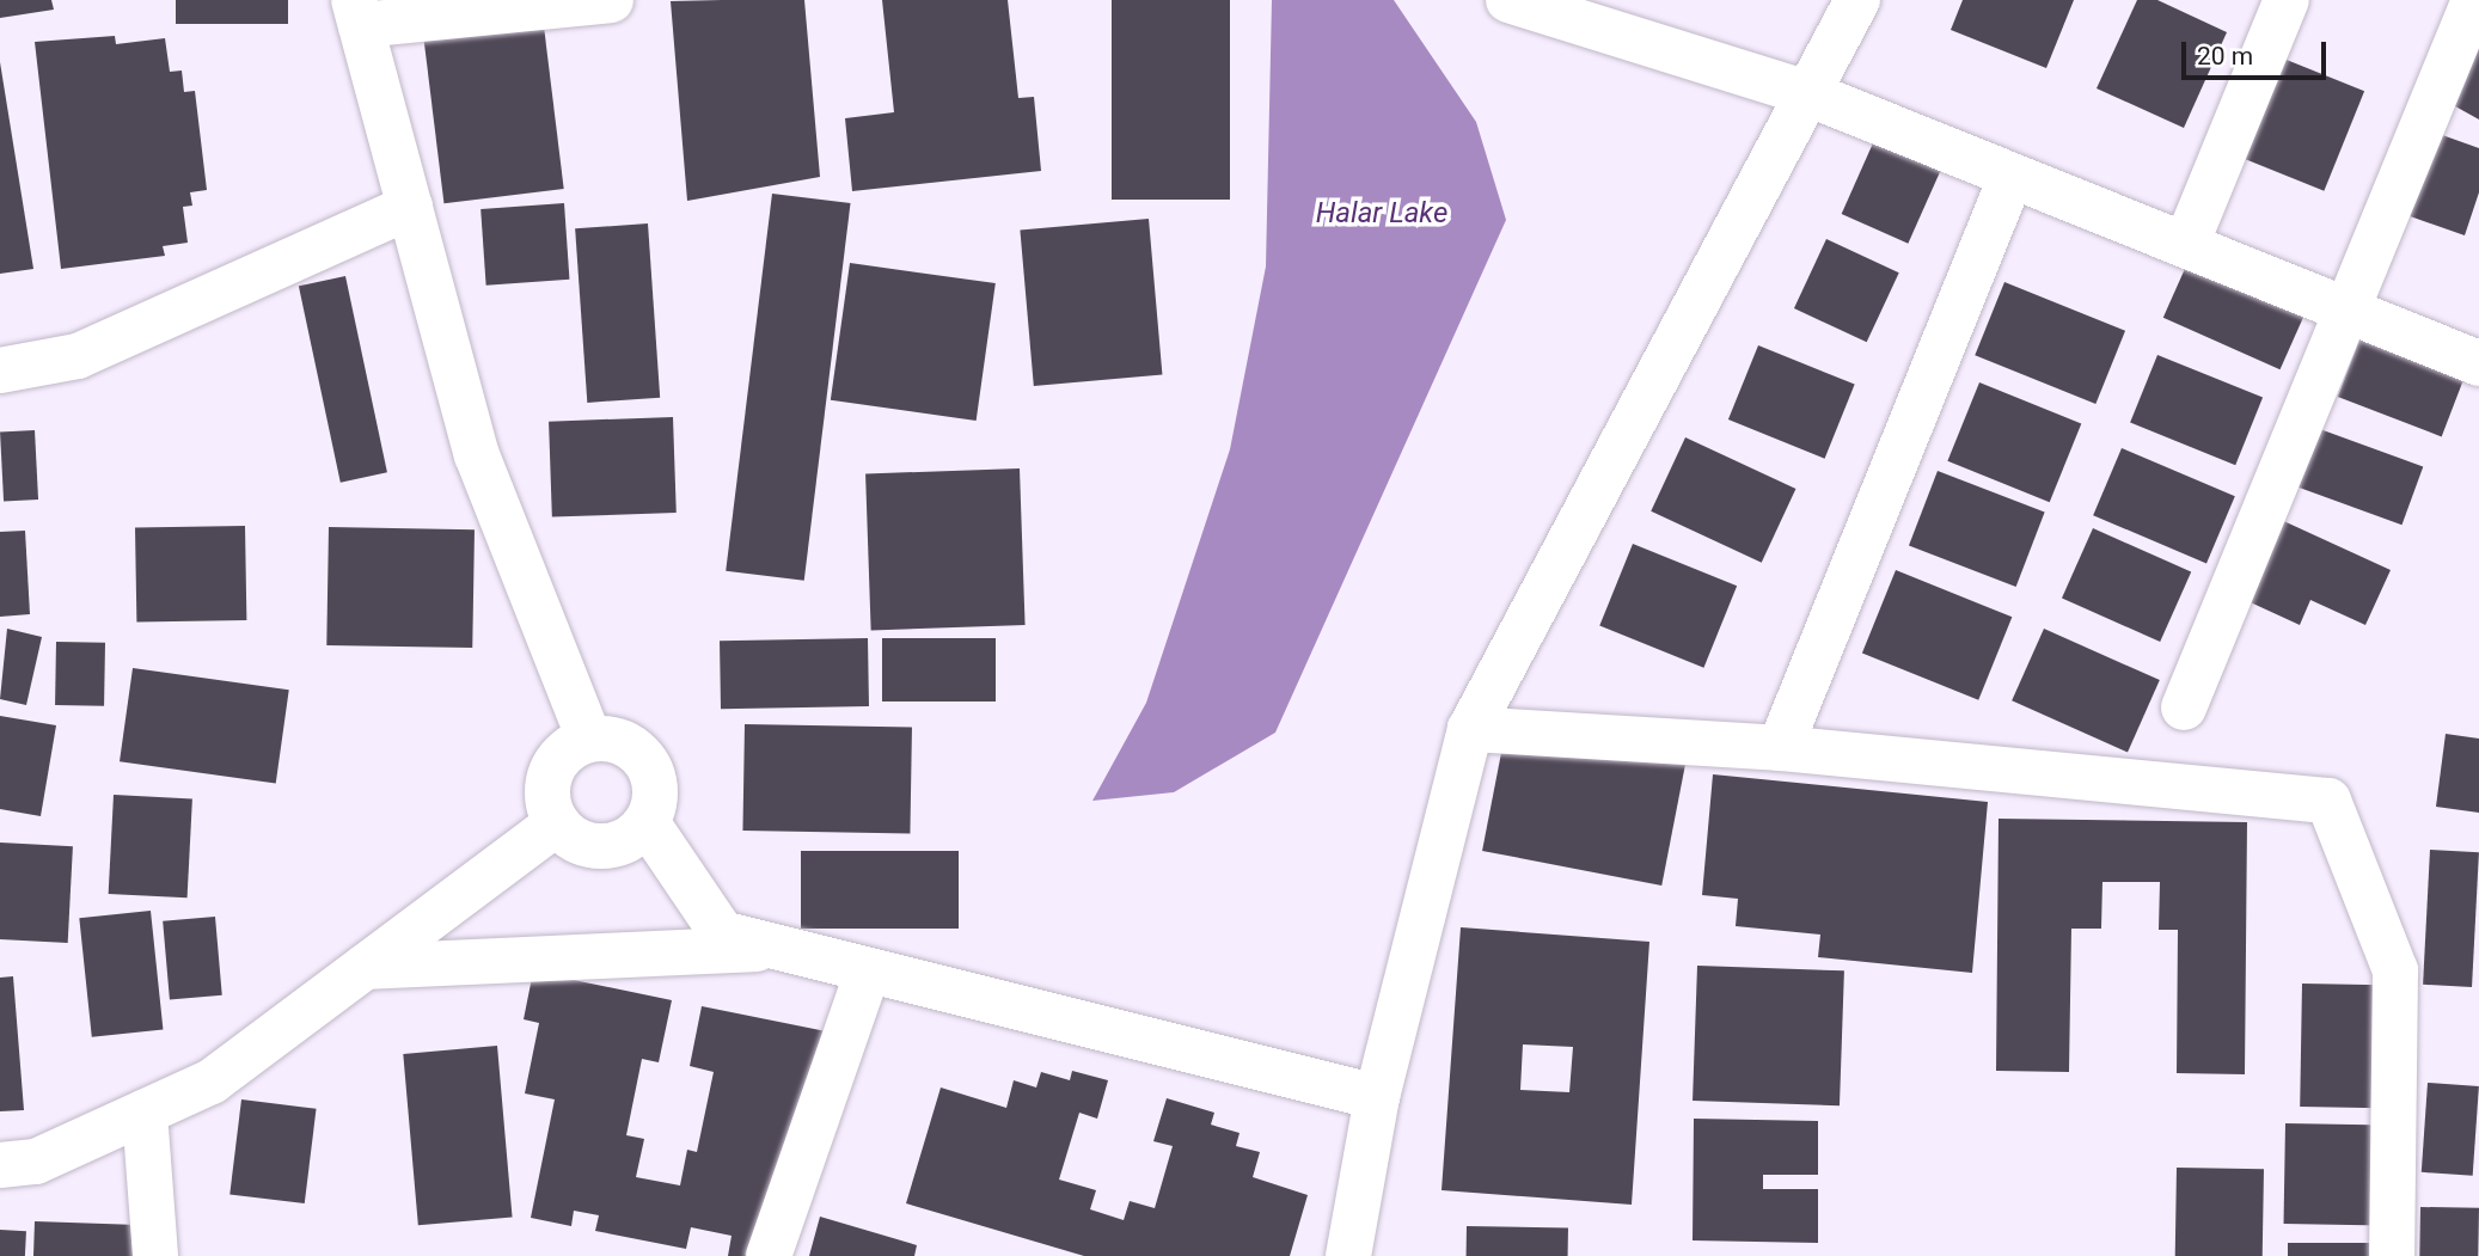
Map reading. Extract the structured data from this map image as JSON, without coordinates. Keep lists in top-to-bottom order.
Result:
{
  "water": ["Halar Lake"],
  "scale_bar": "20 m"
}
